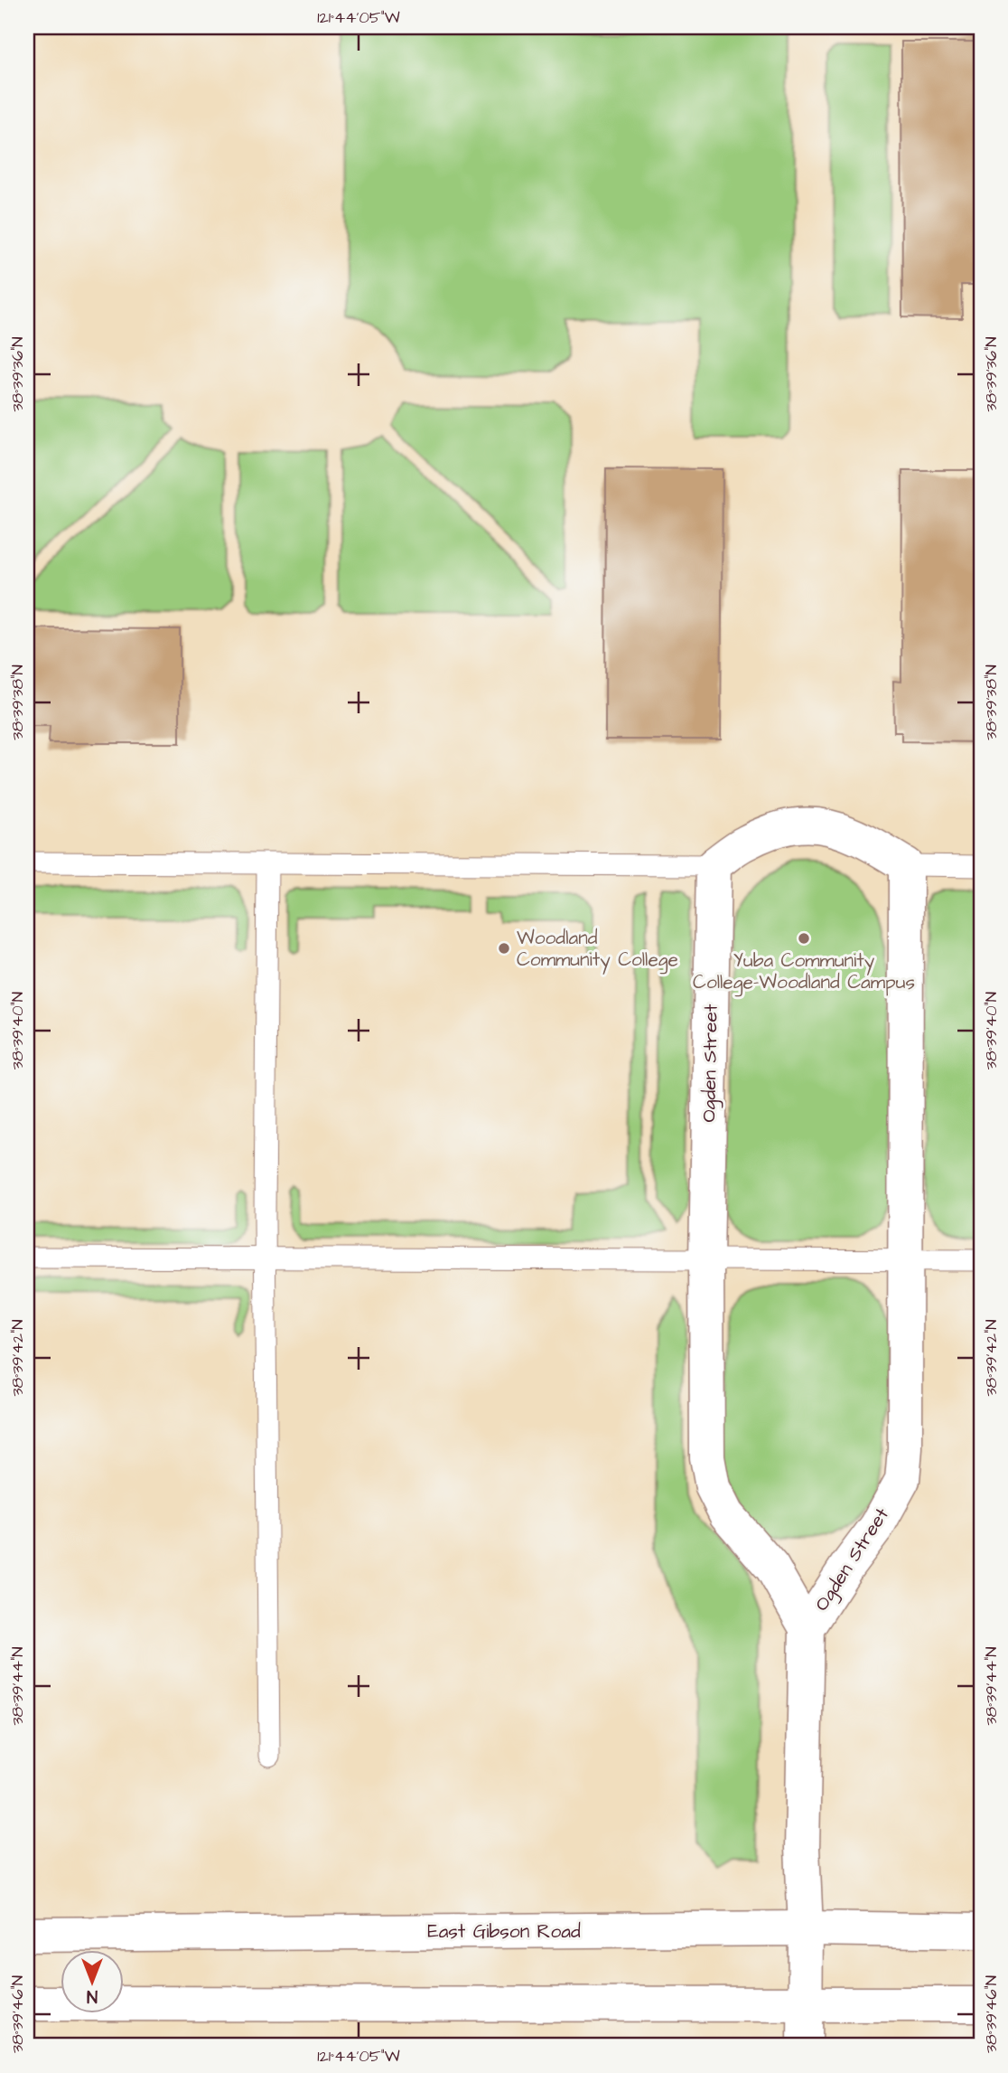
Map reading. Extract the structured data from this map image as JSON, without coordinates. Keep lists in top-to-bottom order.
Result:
{
  "streets": {
    "street": ["Ogden Street", "East Gibson Road"]
  },
  "crossings": [
    ["Ogden Street", "East Gibson Road"]
  ],
  "places": ["Yuba Community College-Woodland Campus", "Woodland Community College"],
  "north": "bottom",
  "coordinates": [
    "121°44'05\"W",
    "38°39'36\"N",
    "38°39'38\"N",
    "38°39'40\"N",
    "38°39'42\"N",
    "38°39'44\"N",
    "38°39'46\"N"
  ]
}
